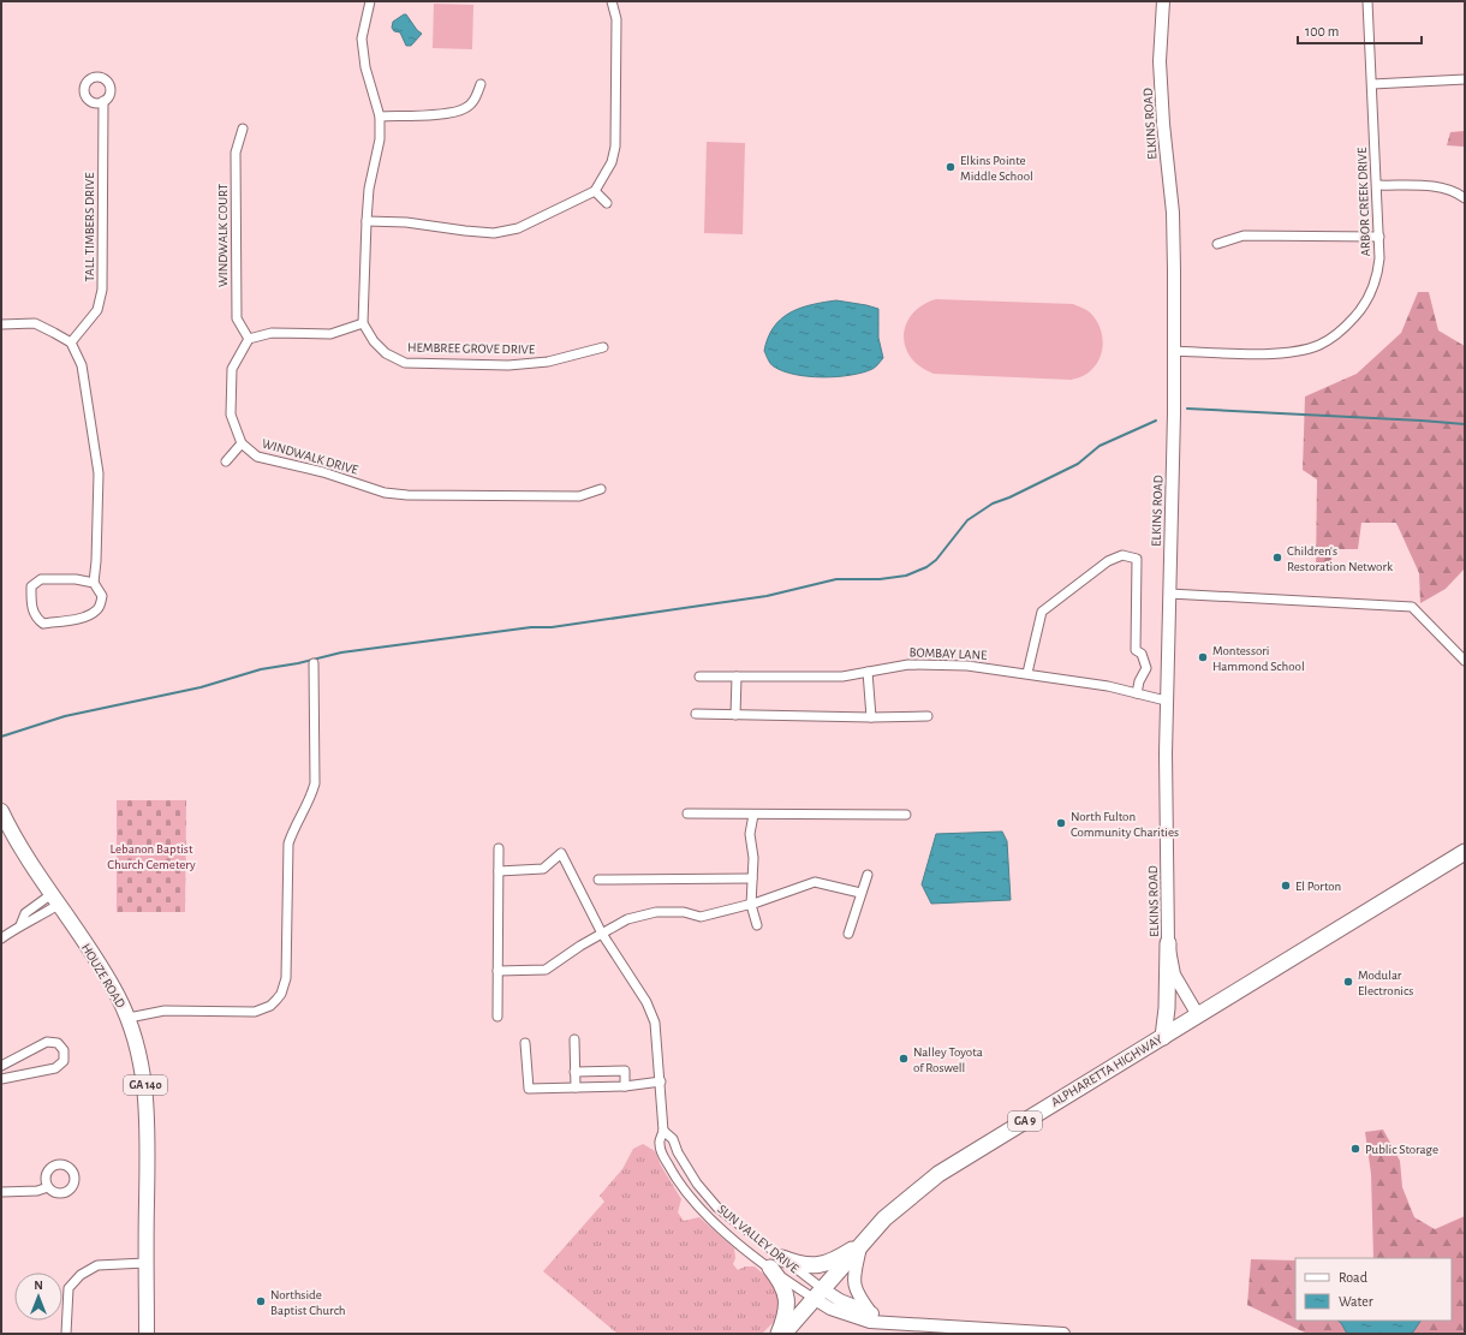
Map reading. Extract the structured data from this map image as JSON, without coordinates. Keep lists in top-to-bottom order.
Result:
{
  "streets": {
    "highway": ["ALPHARETTA HIGHWAY", "GA 9"],
    "main road": ["HOUZE ROAD", "GA 140"],
    "street": [
      "ELKINS ROAD",
      "ARBOR CREEK DRIVE",
      "TALL TIMBERS DRIVE",
      "WINDWALK COURT",
      "HEMBREE GROVE DRIVE",
      "WINDWALK DRIVE",
      "BOMBAY LANE",
      "SUN VALLEY DRIVE"
    ]
  },
  "crossings": [
    ["ELKINS ROAD", "ARBOR CREEK DRIVE"],
    ["ELKINS ROAD", "BOMBAY LANE"],
    ["ELKINS ROAD", "ALPHARETTA HIGHWAY"],
    ["WINDWALK COURT", "WINDWALK DRIVE"],
    ["ALPHARETTA HIGHWAY", "SUN VALLEY DRIVE"]
  ],
  "parks": ["Lebanon Baptist Church Cemetery"],
  "places": [
    "Elkins Pointe Middle School",
    "Children's Restoration Network",
    "Montessori Hammond School",
    "North Fulton Community Charities",
    "El Porton",
    "Modular Electronics",
    "Nalley Toyota of Roswell",
    "Public Storage",
    "Northside Baptist Church"
  ],
  "legend": ["Road", "Water"],
  "scale_bar": "100 m",
  "north": "top"
}
